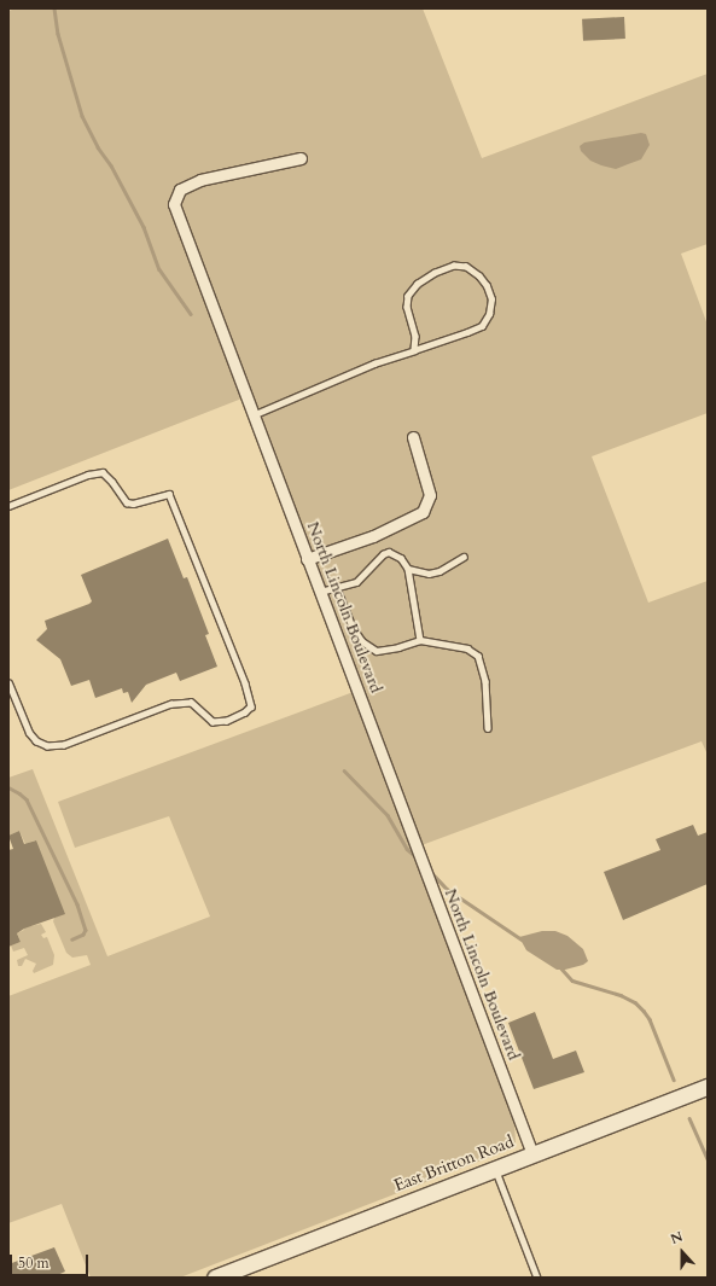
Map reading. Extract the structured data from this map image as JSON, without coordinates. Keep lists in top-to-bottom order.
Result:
{
  "streets": {
    "main road": ["East Britton Road"],
    "street": ["North Lincoln Boulevard"]
  },
  "crossings": [
    ["North Lincoln Boulevard", "East Britton Road"]
  ],
  "scale_bar": "50 m",
  "north": "top"
}
